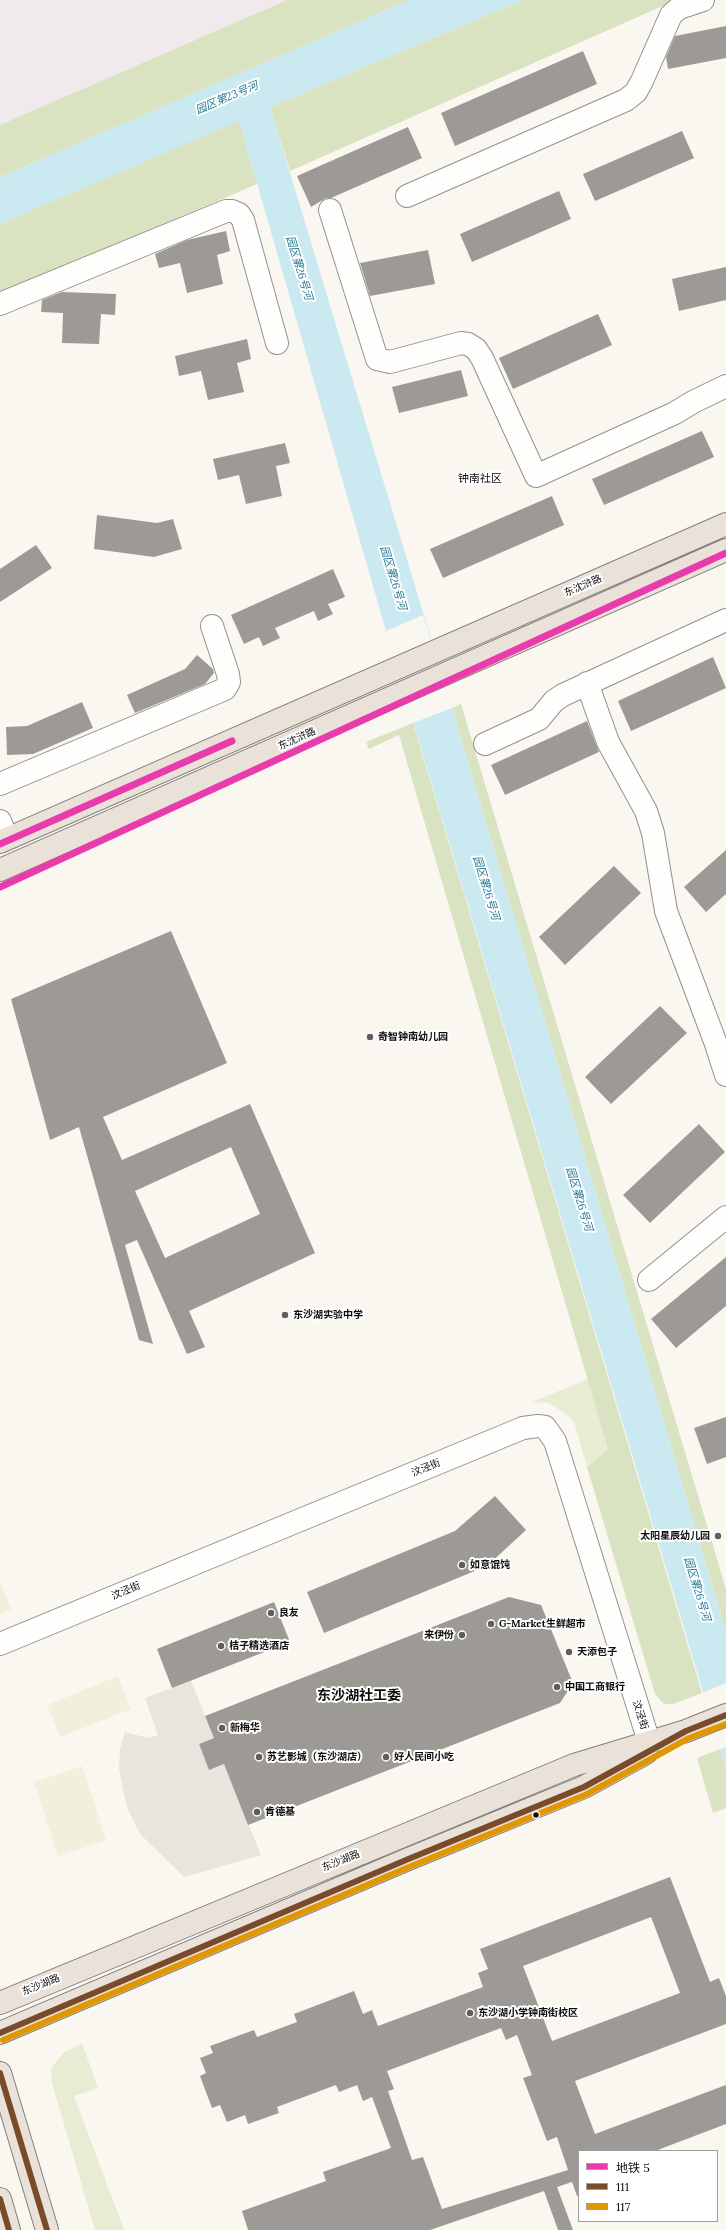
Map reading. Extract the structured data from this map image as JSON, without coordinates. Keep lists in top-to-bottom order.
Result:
{
  "streets": {
    "main road": ["东沈浒路", "东沙湖路"],
    "street": ["汶泾街"]
  },
  "crossings": [
    ["汶泾街", "东沙湖路"]
  ],
  "districts": ["钟南社区", "东沙湖社工委"],
  "water": ["园区第23号河", "园区第26号河"],
  "places": [
    "奇智钟南幼儿园",
    "东沙湖实验中学",
    "太阳星辰幼儿园",
    "如意馄饨",
    "良友",
    "G-Market生鲜超市",
    "来伊份",
    "桔子精选酒店",
    "天添包子",
    "中国工商银行",
    "新梅华",
    "苏艺影城（东沙湖店）",
    "好人民间小吃",
    "肯德基",
    "东沙湖小学钟南街校区"
  ],
  "lines": ["metro line 5", "transit line 111", "transit line 117"],
  "legend": ["地铁 5", "111", "117"]
}
